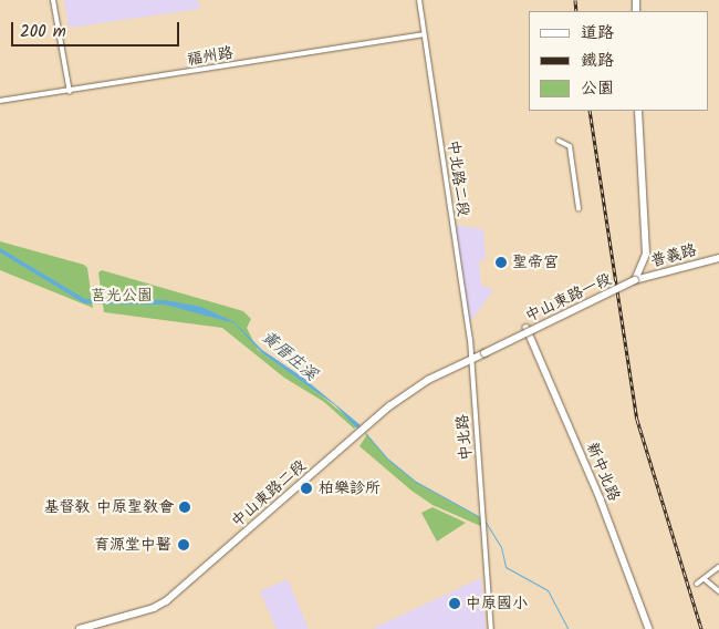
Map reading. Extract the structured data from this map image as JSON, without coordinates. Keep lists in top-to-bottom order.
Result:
{
  "streets": {
    "main road": [
      "普義路",
      "中山東路一段",
      "新中北路",
      "中山東路二段"
    ],
    "street": ["福州路", "中北路二段", "中北路"]
  },
  "crossings": [
    ["福州路", "中北路二段"],
    ["中北路二段", "中山東路一段"],
    ["中北路二段", "中北路"],
    ["普義路", "中山東路一段"],
    ["中山東路一段", "中北路"],
    ["中山東路一段", "中山東路二段"]
  ],
  "water": ["黃厝庄溪"],
  "parks": ["莒光公園"],
  "places": [
    "聖帝宮",
    "柏樂診所",
    "基督教 中原聖教會",
    "育源堂中醫",
    "中原國小"
  ],
  "legend": ["道路", "鐵路", "公園"],
  "scale_bar": "200 m"
}
